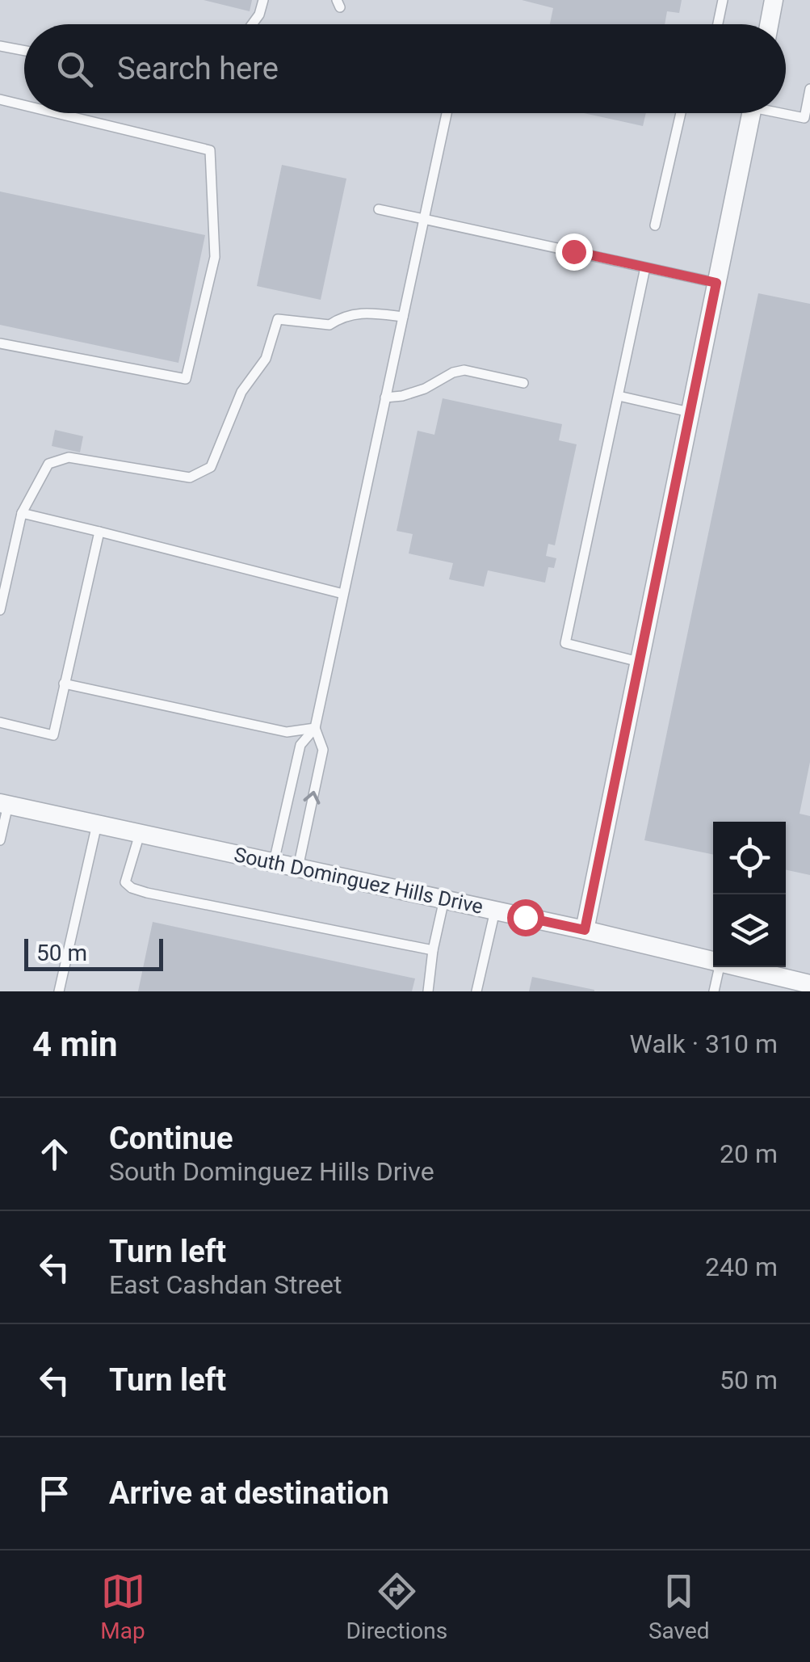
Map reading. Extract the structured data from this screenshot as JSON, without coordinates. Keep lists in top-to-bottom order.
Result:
{
  "streets": {
    "street": ["South Dominguez Hills Drive"]
  },
  "scale_bar": "50 m",
  "page": {
    "search": "Search here",
    "scale": "50 m",
    "heading": ["4 min", "Walk · 310 m"],
    "list": [
      ["Continue", "South Dominguez Hills Drive", "20 m"],
      ["Turn left", "East Cashdan Street", "240 m"],
      ["Turn left", "50 m"],
      "Arrive at destination"
    ],
    "nav": ["Map", "Directions", "Saved"]
  }
}
